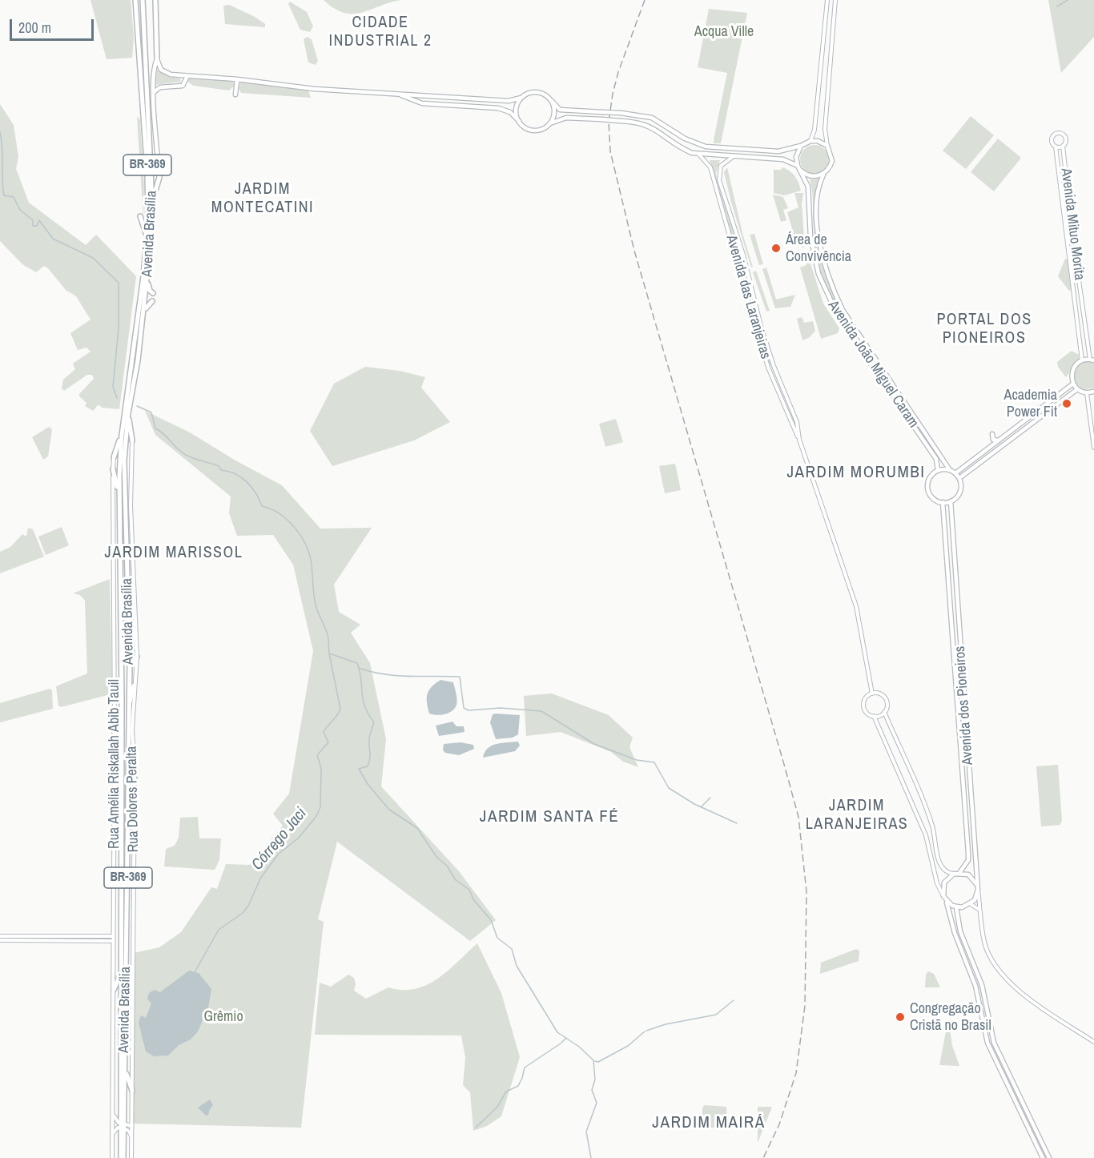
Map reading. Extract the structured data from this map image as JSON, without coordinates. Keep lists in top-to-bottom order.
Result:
{
  "streets": {
    "highway": ["BR-369", "Avenida Brasília"],
    "main road": ["Avenida João Miguel Caram", "Avenida dos Pioneiros"],
    "street": [
      "Avenida Mituo Morita",
      "Avenida das Laranjeiras",
      "Rua Amélia Riskallah Abib Tauil",
      "Rua Dolores Peralta"
    ]
  },
  "crossings": [
    ["Avenida Brasília", "Rua Amélia Riskallah Abib Tauil"],
    ["Avenida João Miguel Caram", "Avenida dos Pioneiros"]
  ],
  "districts": [
    "CIDADE INDUSTRIAL 2",
    "JARDIM MONTECATINI",
    "PORTAL DOS PIONEIROS",
    "JARDIM MORUMBI",
    "JARDIM MARISSOL",
    "JARDIM LARANJEIRAS",
    "JARDIM SANTA FÉ",
    "JARDIM MAIRÁ"
  ],
  "water": ["Córrego Jaci"],
  "parks": ["Acqua Ville", "Grêmio"],
  "places": ["Área de Convivência", "Academia Power Fit", "Congregação Cristã no Brasil"],
  "scale_bar": "200 m"
}
